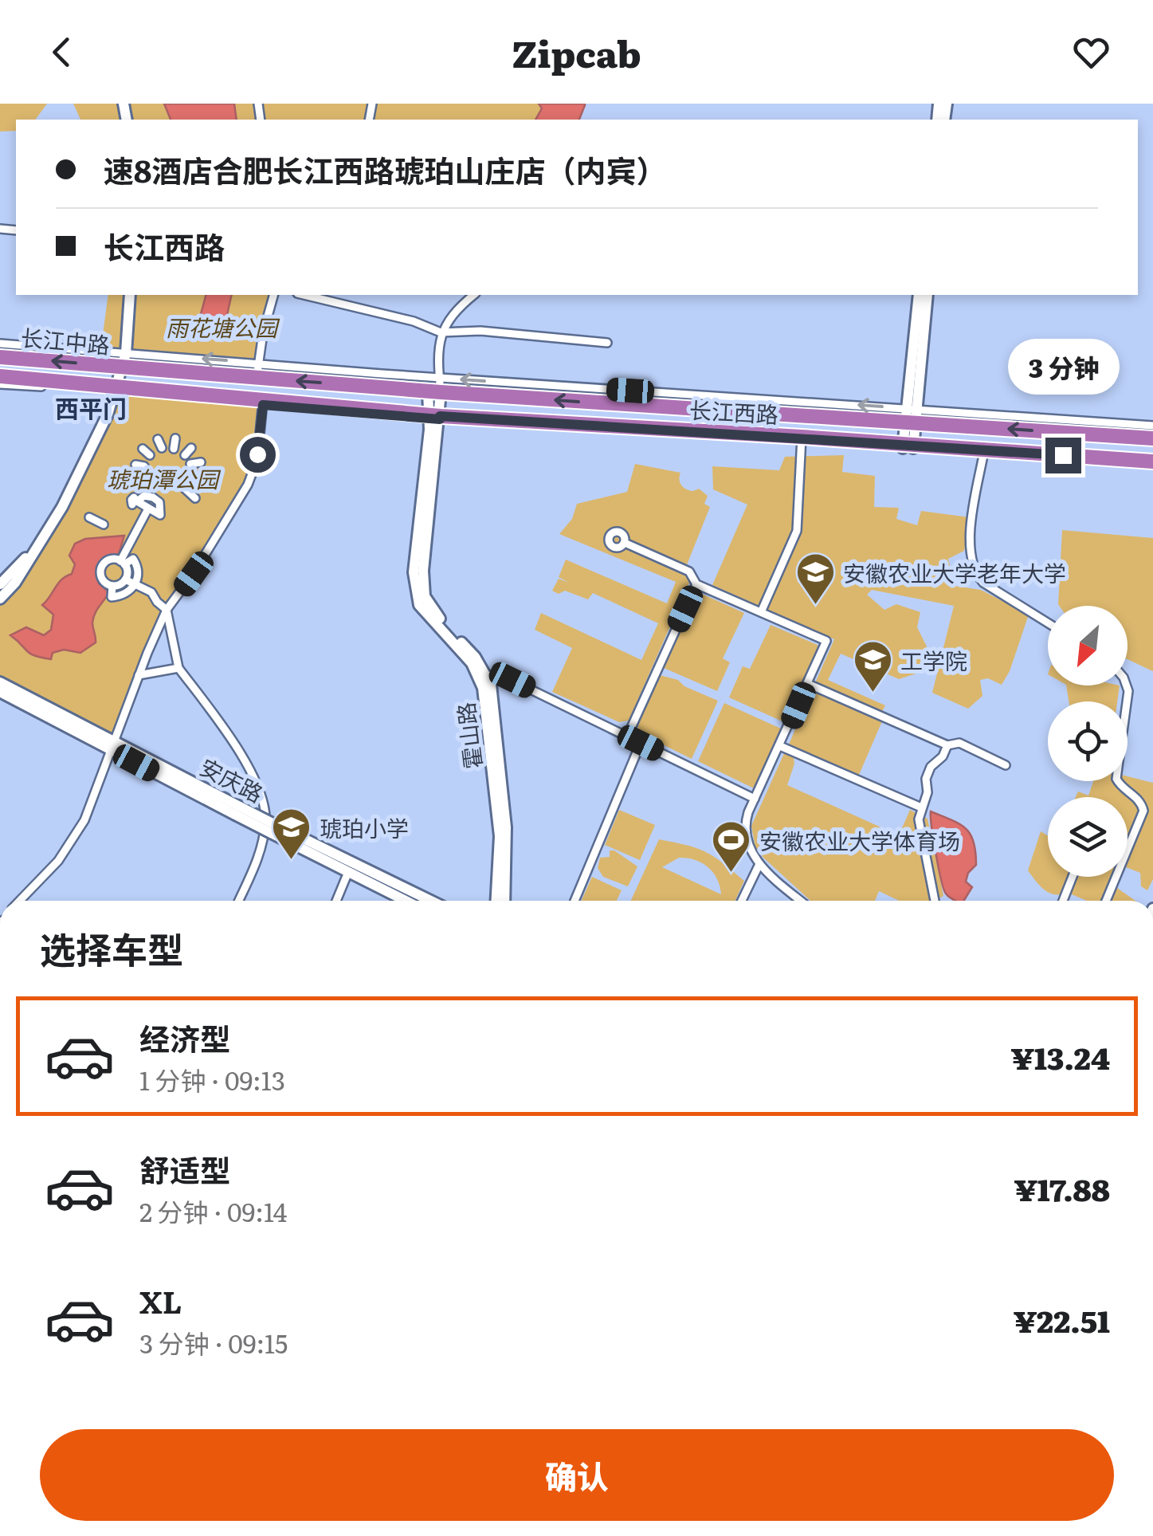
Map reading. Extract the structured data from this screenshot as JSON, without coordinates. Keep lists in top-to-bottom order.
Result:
{
  "streets": {
    "highway": ["长江中路", "长江西路"],
    "main road": ["霍山路", "安庆路"]
  },
  "crossings": [
    ["长江中路", "长江西路"],
    ["长江西路", "霍山路"]
  ],
  "districts": ["西平门"],
  "parks": ["雨花塘公园", "琥珀潭公园"],
  "places": {
    "school or university": ["安徽农业大学老年大学", "工学院", "琥珀小学"],
    "sports": ["安徽农业大学体育场"]
  },
  "north": "bottom left",
  "page": {
    "header": "Zipcab",
    "banner": ["速8酒店合肥长江西路琥珀山庄店（内宾）", "长江西路"],
    "bubble": "3 分钟",
    "heading": "选择车型",
    "list": [
      {
        "name": "经济型",
        "note": "1 分钟 · 09:13",
        "value": "¥13.24"
      },
      {
        "name": "舒适型",
        "note": "2 分钟 · 09:14",
        "value": "¥17.88"
      },
      {
        "name": "XL",
        "note": "3 分钟 · 09:15",
        "value": "¥22.51"
      }
    ],
    "buttons": "确认"
  }
}
